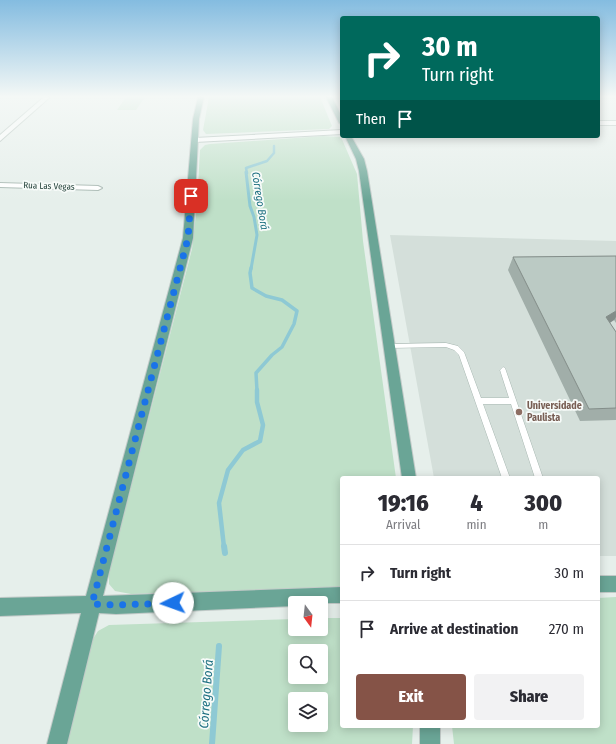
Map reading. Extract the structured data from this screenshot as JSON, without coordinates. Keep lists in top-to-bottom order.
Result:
{
  "streets": {
    "street": ["Rua Las Vegas"]
  },
  "water": ["Córrego Borá"],
  "places": ["Universidade Paulista"],
  "north": "bottom",
  "page": {
    "turn": ["30 m", "Turn right"],
    "then": "Then",
    "eta": [
      "19:16",
      "Arrival",
      "4",
      "min",
      "300",
      "m"
    ],
    "list": [
      {
        "name": "Turn right",
        "value": "30 m"
      },
      {
        "name": "Arrive at destination",
        "value": "270 m"
      }
    ],
    "buttons": ["Exit", "Share"]
  }
}
